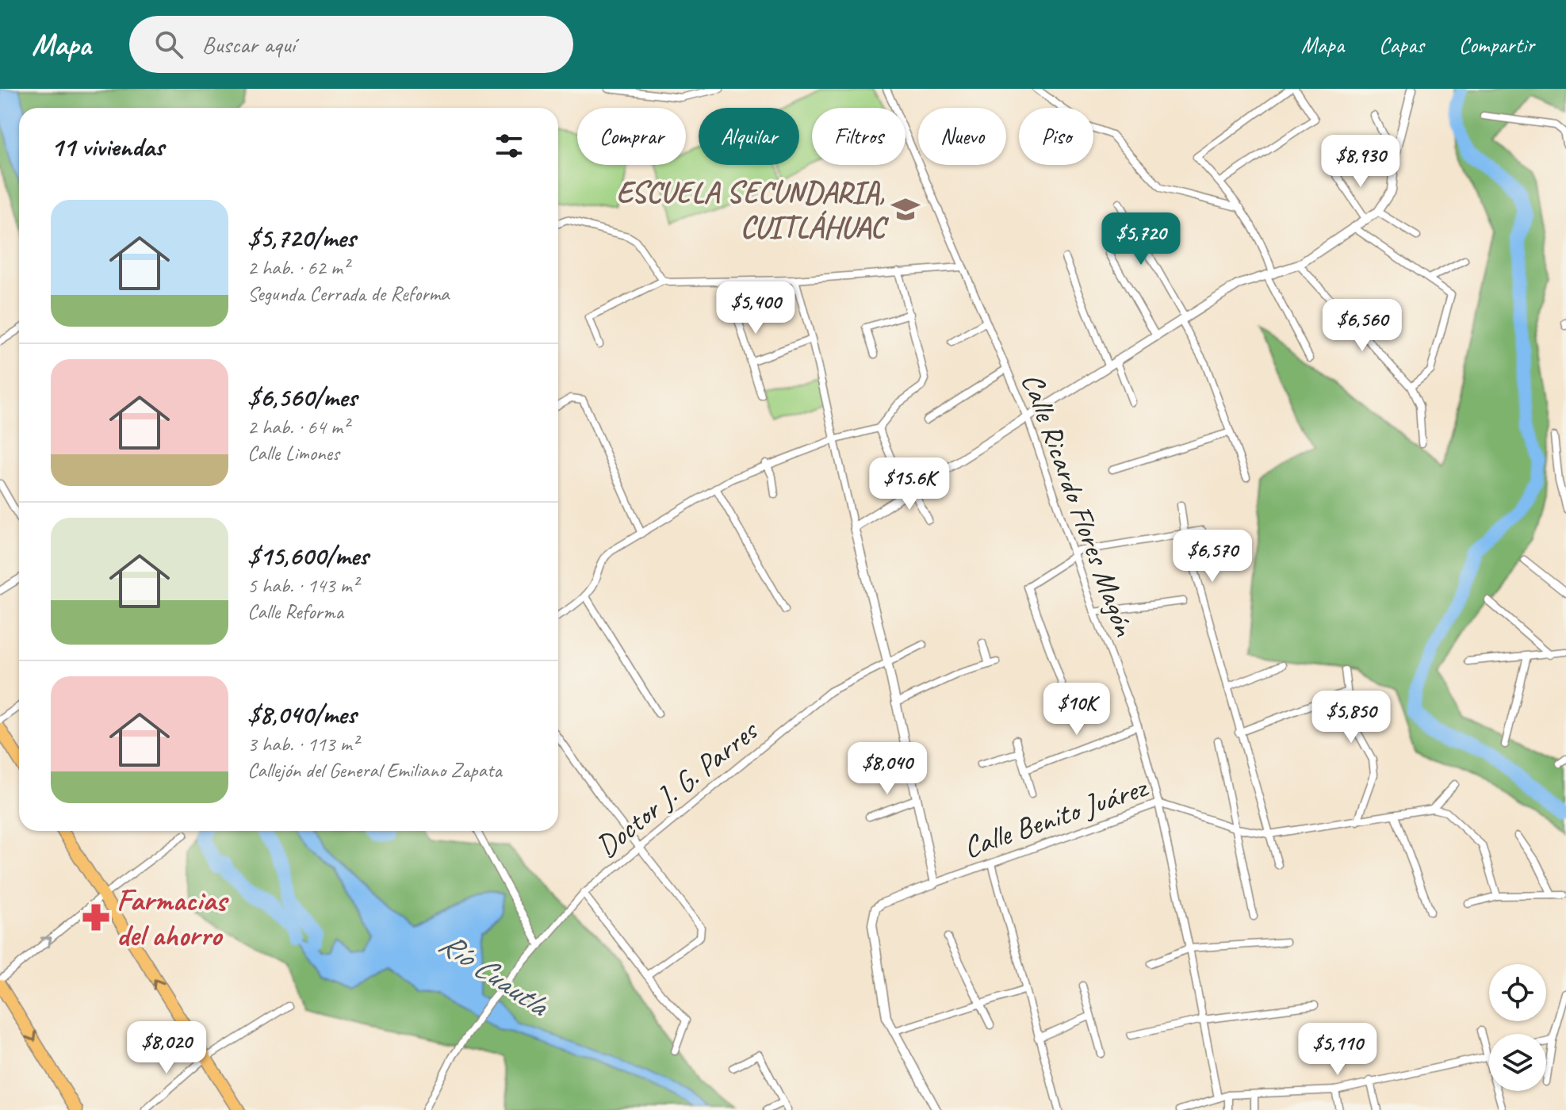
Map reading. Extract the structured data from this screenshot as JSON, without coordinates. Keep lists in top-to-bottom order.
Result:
{
  "streets": {
    "street": ["Calle Ricardo Flores Magón", "Doctor J. G. Parres", "Calle Benito Juárez"]
  },
  "crossings": [
    ["Calle Ricardo Flores Magón", "Calle Benito Juárez"]
  ],
  "water": ["Río Cuautla"],
  "places": {
    "school or university": ["ESCUELA SECUNDARIA, CUITLÁHUAC"],
    "pharmacy": ["Farmacias del ahorro"]
  },
  "page": {
    "header": "Mapa",
    "search": "Buscar aquí",
    "nav": ["Mapa", "Capas", "Compartir"],
    "chip": [
      "Comprar",
      "Alquilar",
      "Filtros",
      "Nuevo",
      "Piso"
    ],
    "heading": "11 viviendas",
    "price": [
      "$8,930",
      "$5,720",
      "$5,400",
      "$6,560",
      "$15.6K",
      "$6,570",
      "$10K",
      "$5,850",
      "$8,040",
      "$8,020",
      "$5,110"
    ],
    "list": [
      {
        "name": "$5,720/mes",
        "note": "2 hab. · 62 m² · Segunda Cerrada de Reforma"
      },
      {
        "name": "$6,560/mes",
        "note": "2 hab. · 64 m² · Calle Limones"
      },
      {
        "name": "$15,600/mes",
        "note": "5 hab. · 143 m² · Calle Reforma"
      },
      {
        "name": "$8,040/mes",
        "note": "3 hab. · 113 m² · Callejón del General Emiliano Zapata"
      }
    ]
  }
}
